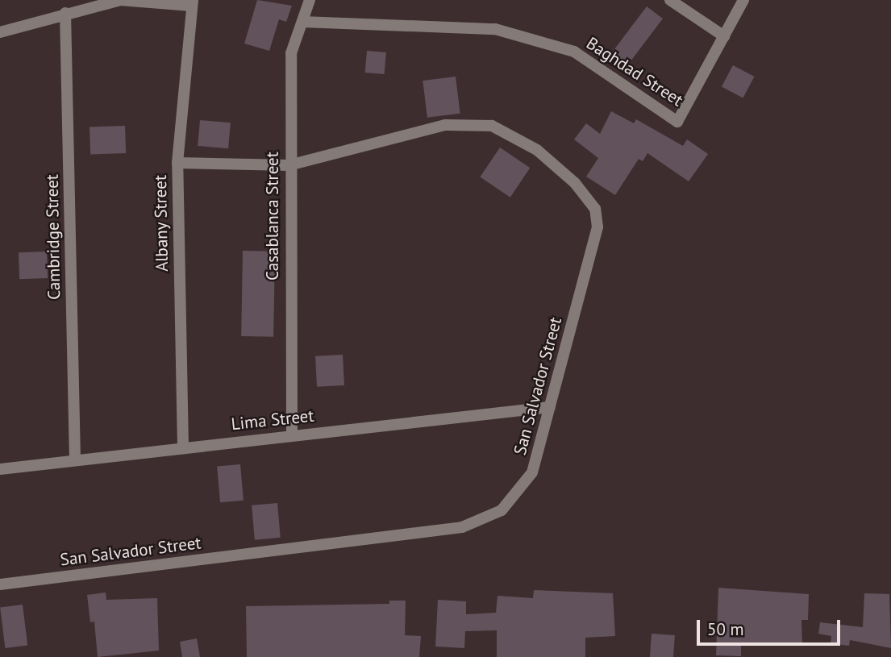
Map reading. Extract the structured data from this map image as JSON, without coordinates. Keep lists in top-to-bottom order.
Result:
{
  "streets": {
    "street": [
      "Baghdad Street",
      "Casablanca Street",
      "Albany Street",
      "Cambridge Street",
      "San Salvador Street",
      "Lima Street"
    ]
  },
  "crossings": [
    ["Baghdad Street", "Casablanca Street"],
    ["Casablanca Street", "San Salvador Street"],
    ["Casablanca Street", "Lima Street"],
    ["Albany Street", "San Salvador Street"],
    ["Albany Street", "Lima Street"],
    ["Cambridge Street", "Lima Street"],
    ["San Salvador Street", "Lima Street"]
  ],
  "scale_bar": "50 m"
}
